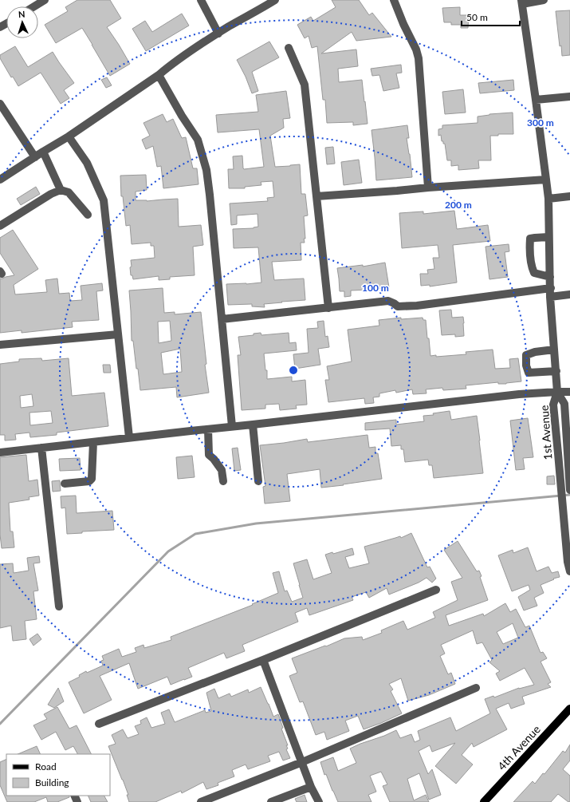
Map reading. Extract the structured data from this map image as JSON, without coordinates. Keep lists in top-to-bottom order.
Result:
{
  "streets": {
    "main road": ["4th Avenue"],
    "street": ["1st Avenue"]
  },
  "legend": ["Road", "Building"],
  "scale_bar": "50 m",
  "north": "top",
  "rings": ["300 m", "200 m", "100 m"]
}
